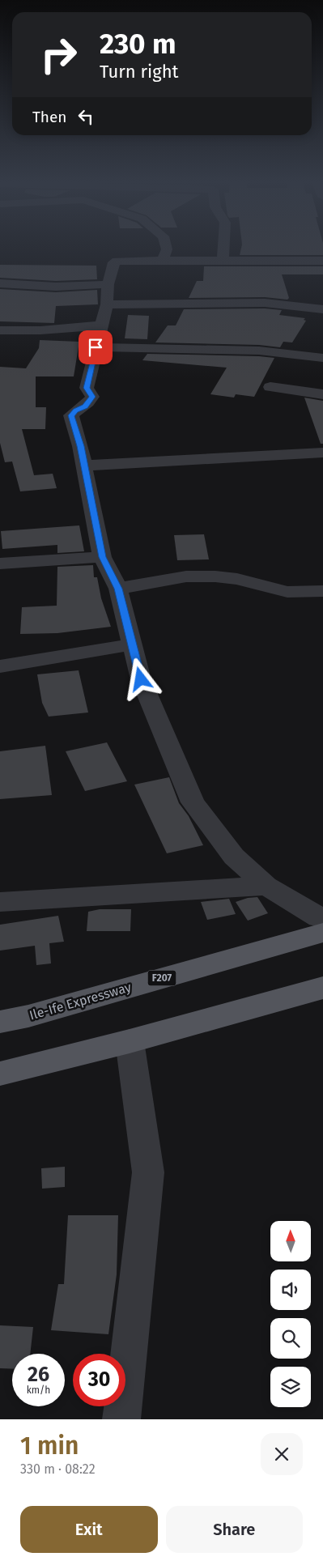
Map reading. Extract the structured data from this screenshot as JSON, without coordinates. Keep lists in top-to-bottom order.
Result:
{
  "streets": {
    "main road": ["F207", "Ile-Ife Expressway"]
  },
  "north": "top",
  "page": {
    "turn": ["230 m", "Turn right"],
    "then": "Then",
    "speed": "26 km/h",
    "limit": "30",
    "heading": ["1 min", "330 m · 08:22"],
    "buttons": ["Exit", "Share"]
  }
}
